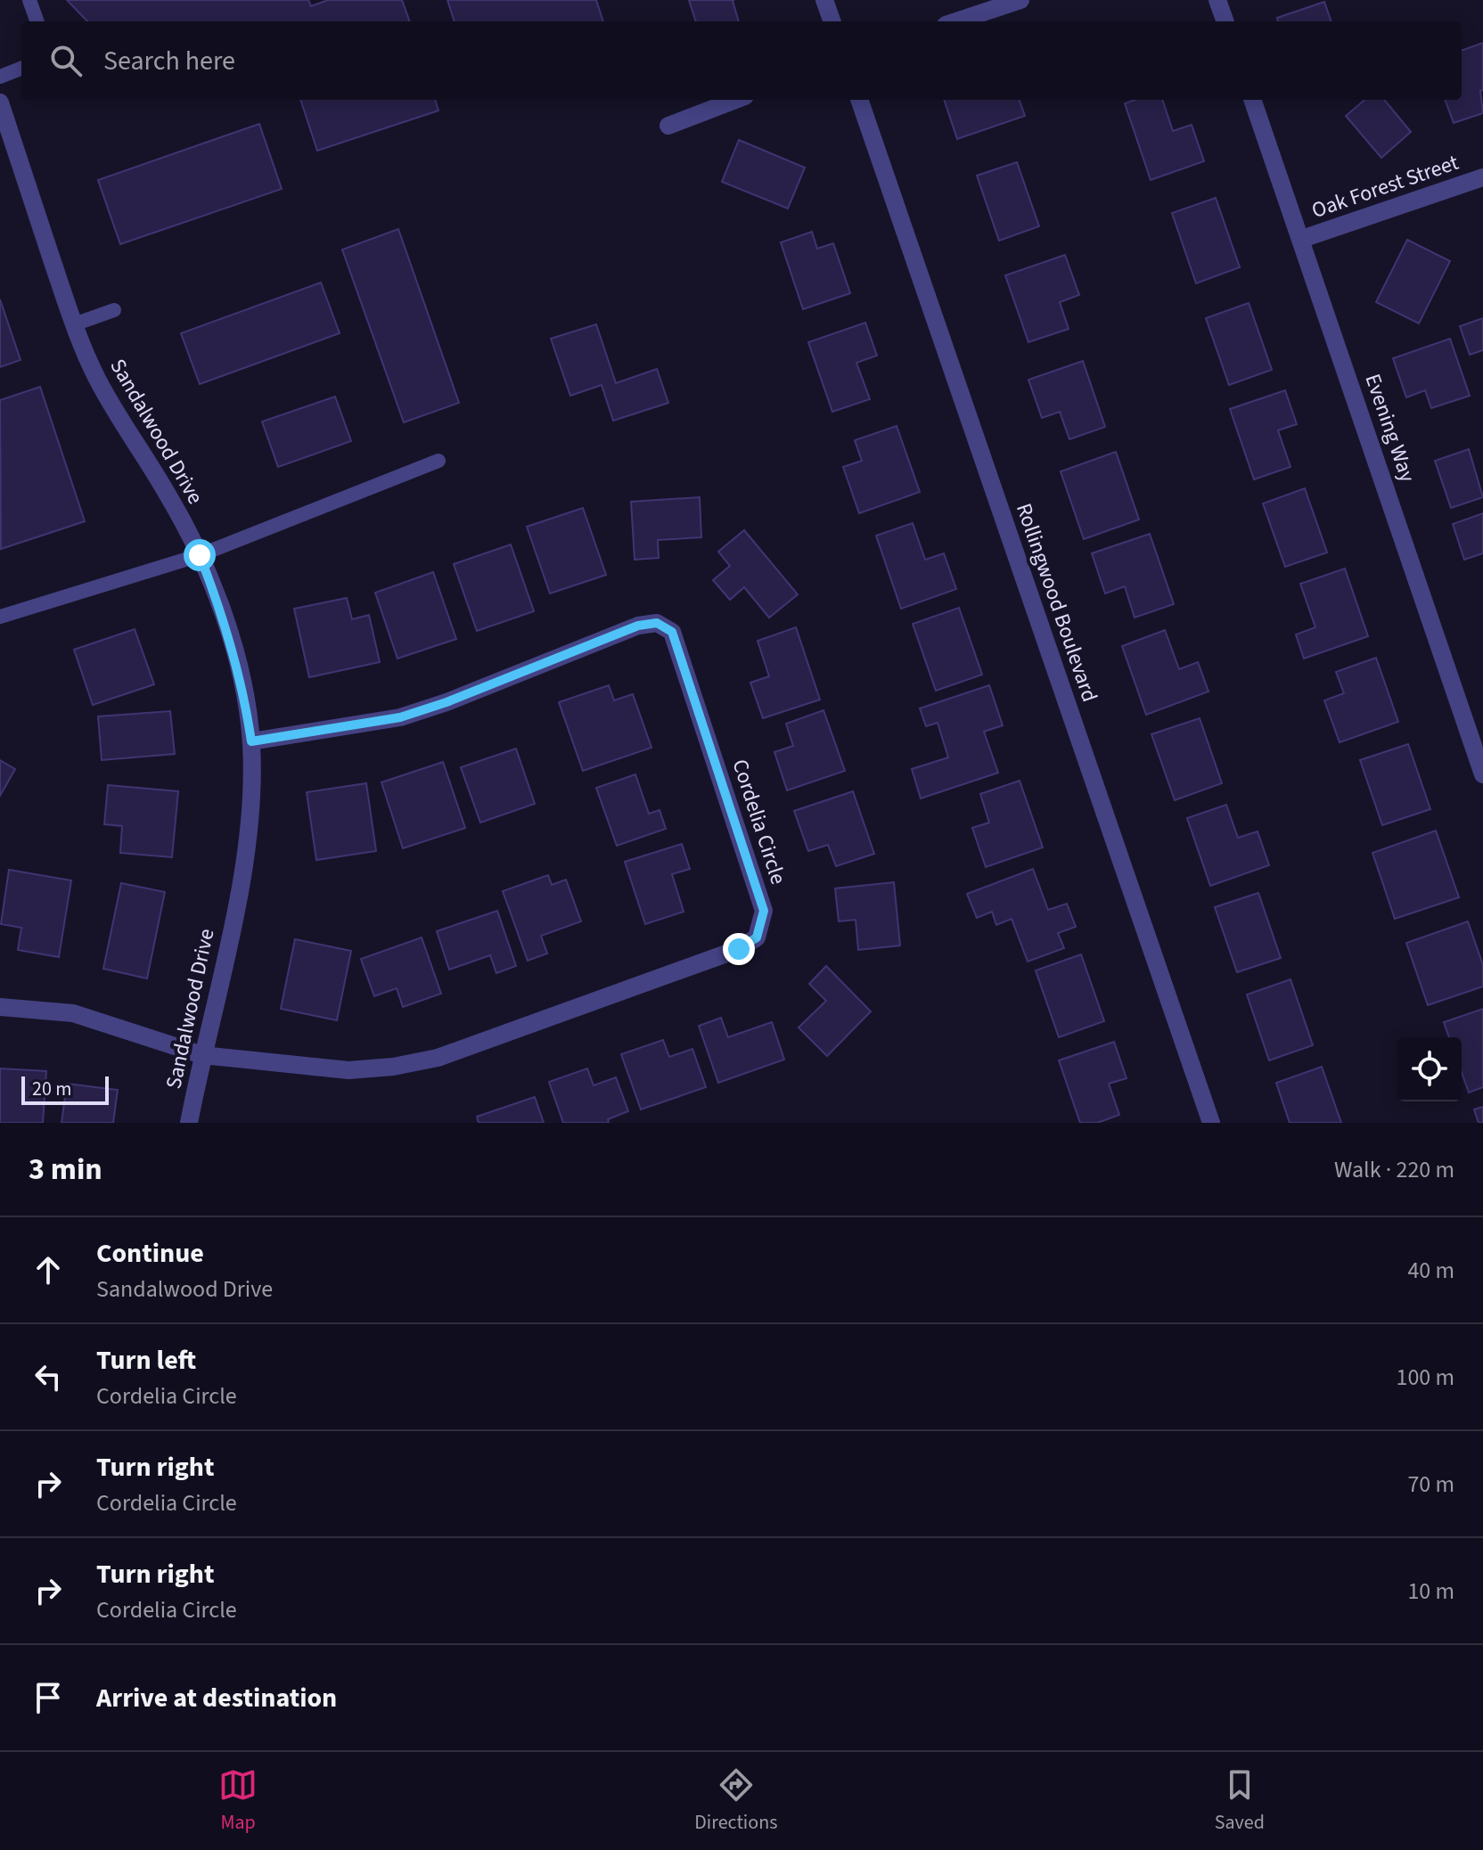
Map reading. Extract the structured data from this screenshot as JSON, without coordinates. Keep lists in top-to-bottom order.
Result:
{
  "streets": {
    "street": [
      "Oak Forest Street",
      "Evening Way",
      "Sandalwood Drive",
      "Rollingwood Boulevard",
      "Cordelia Circle"
    ]
  },
  "crossings": [
    ["Oak Forest Street", "Evening Way"],
    ["Sandalwood Drive", "Cordelia Circle"]
  ],
  "scale_bar": "20 m",
  "page": {
    "search": "Search here",
    "scale": "20 m",
    "heading": ["3 min", "Walk · 220 m"],
    "list": [
      ["Continue", "Sandalwood Drive", "40 m"],
      ["Turn left", "Cordelia Circle", "100 m"],
      ["Turn right", "Cordelia Circle", "70 m"],
      ["Turn right", "Cordelia Circle", "10 m"],
      "Arrive at destination"
    ],
    "nav": ["Map", "Directions", "Saved"]
  }
}
